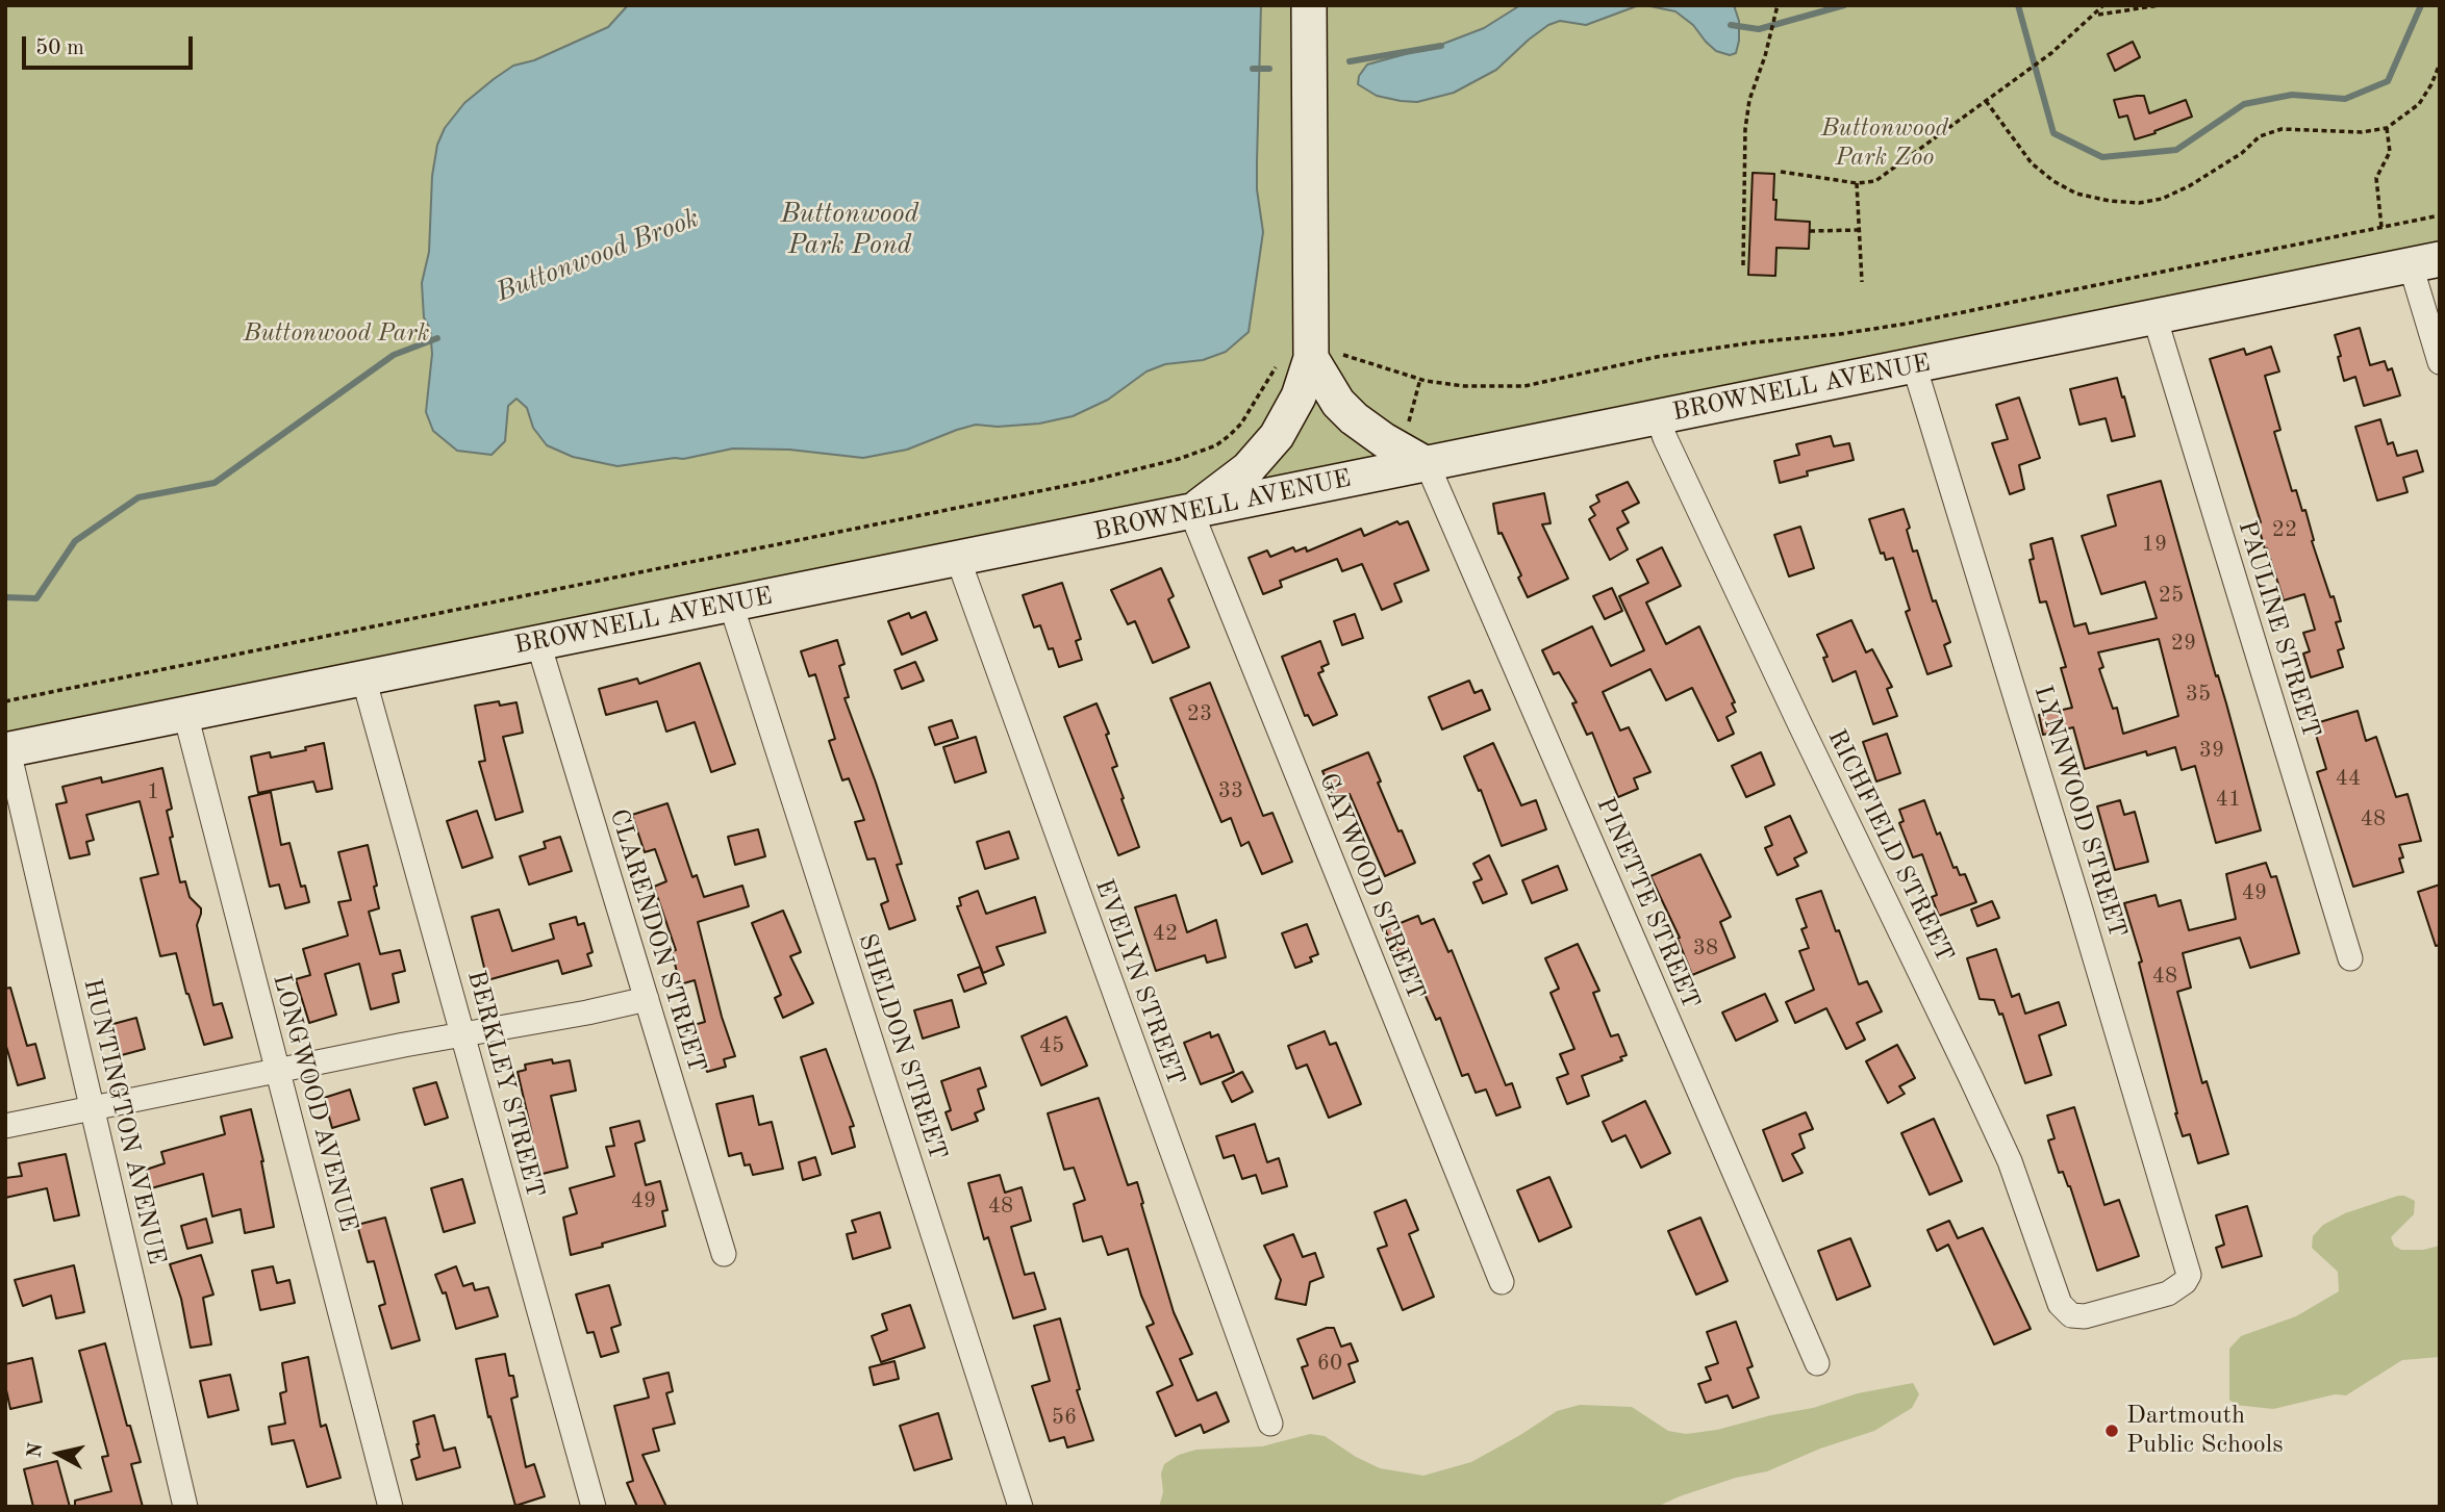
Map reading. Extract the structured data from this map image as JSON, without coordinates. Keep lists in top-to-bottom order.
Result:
{
  "streets": {
    "main road": ["BROWNELL AVENUE"],
    "street": [
      "PAULINE STREET",
      "LYNNWOOD STREET",
      "RICHFIELD STREET",
      "GAYWOOD STREET",
      "PINETTE STREET",
      "CLARENDON STREET",
      "EVELYN STREET",
      "SHELDON STREET",
      "BERKLEY STREET",
      "LONGWOOD AVENUE",
      "HUNTINGTON AVENUE"
    ]
  },
  "crossings": [
    ["BROWNELL AVENUE", "PAULINE STREET"],
    ["BROWNELL AVENUE", "LYNNWOOD STREET"],
    ["BROWNELL AVENUE", "RICHFIELD STREET"],
    ["BROWNELL AVENUE", "GAYWOOD STREET"],
    ["BROWNELL AVENUE", "PINETTE STREET"],
    ["BROWNELL AVENUE", "CLARENDON STREET"],
    ["BROWNELL AVENUE", "EVELYN STREET"],
    ["BROWNELL AVENUE", "SHELDON STREET"],
    ["BROWNELL AVENUE", "BERKLEY STREET"],
    ["BROWNELL AVENUE", "LONGWOOD AVENUE"],
    ["BROWNELL AVENUE", "HUNTINGTON AVENUE"],
    ["LYNNWOOD STREET", "RICHFIELD STREET"]
  ],
  "water": ["Buttonwood Park Pond", "Buttonwood Brook"],
  "parks": ["Buttonwood Park Zoo", "Buttonwood Park"],
  "places": ["Dartmouth Public Schools"],
  "house_numbers": [
    "22",
    "19",
    "25",
    "29",
    "35",
    "23",
    "39",
    "44",
    "33",
    "1",
    "41",
    "48",
    "49",
    "42",
    "38",
    "48",
    "45",
    "49",
    "48",
    "60",
    "56"
  ],
  "scale_bar": "50 m",
  "north": "left"
}
